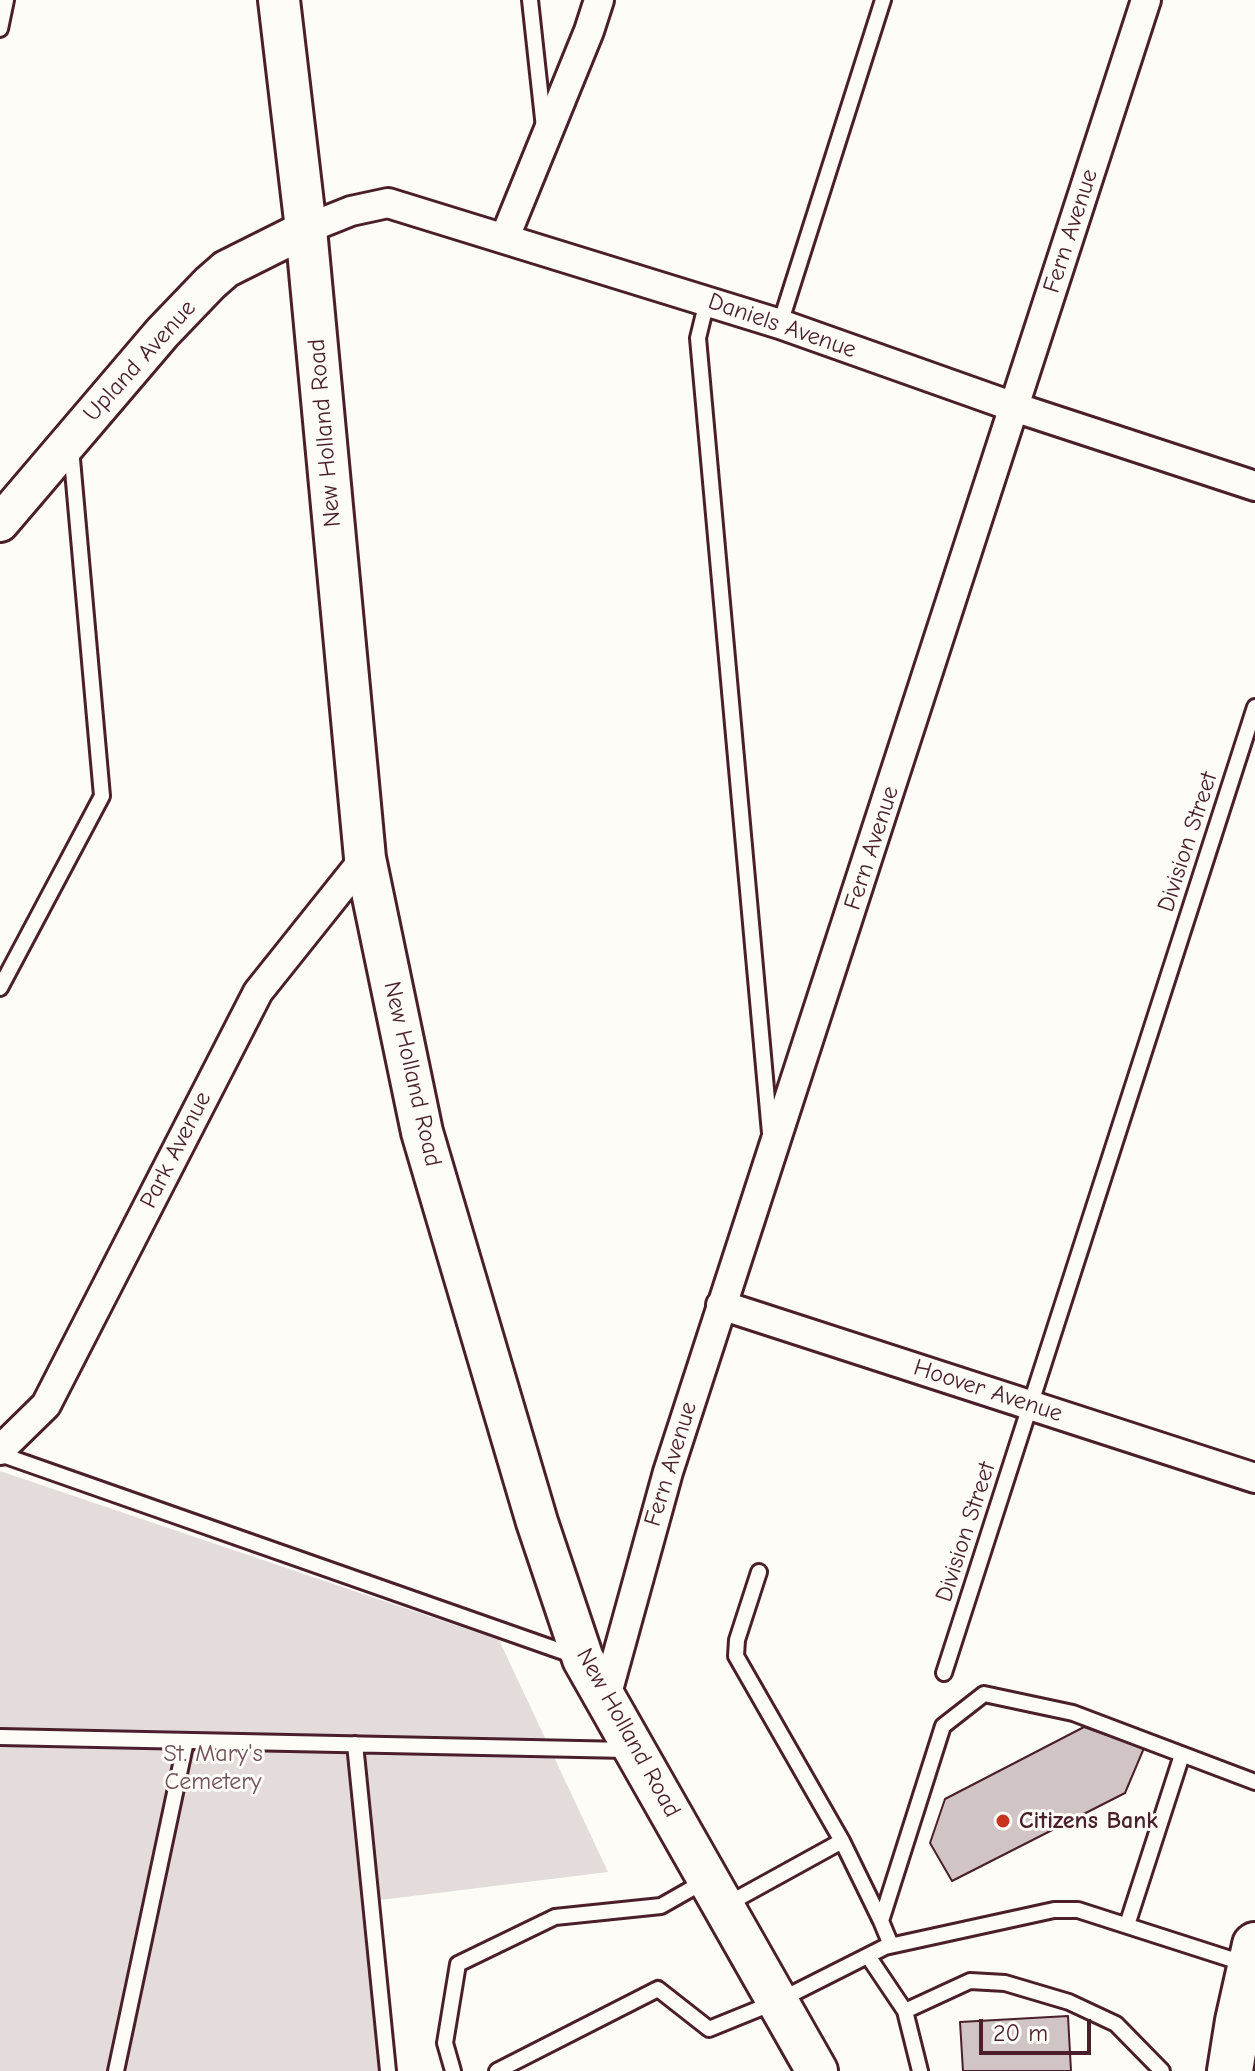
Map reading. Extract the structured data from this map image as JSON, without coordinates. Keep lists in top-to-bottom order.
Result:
{
  "streets": {
    "main road": ["New Holland Road"],
    "street": [
      "Fern Avenue",
      "Daniels Avenue",
      "Upland Avenue",
      "Park Avenue",
      "Hoover Avenue"
    ],
    "lane": ["Division Street"]
  },
  "crossings": [
    ["Fern Avenue", "Daniels Avenue"],
    ["Fern Avenue", "New Holland Road"],
    ["Fern Avenue", "Hoover Avenue"],
    ["Daniels Avenue", "Upland Avenue"],
    ["Daniels Avenue", "New Holland Road"],
    ["Upland Avenue", "New Holland Road"],
    ["New Holland Road", "Park Avenue"],
    ["Division Street", "Hoover Avenue"]
  ],
  "parks": ["St. Mary's Cemetery"],
  "places": ["Citizens Bank"],
  "scale_bar": "20 m"
}
